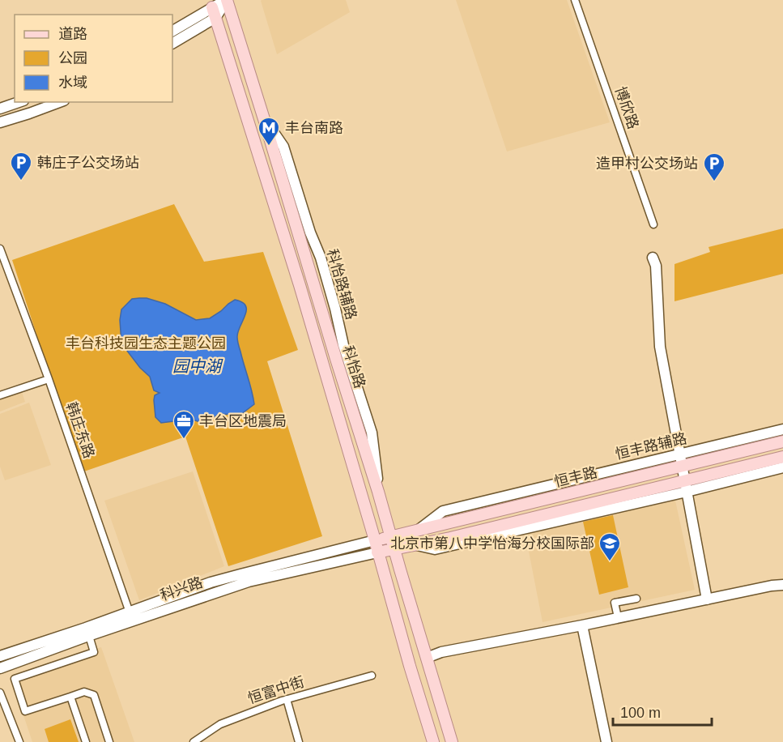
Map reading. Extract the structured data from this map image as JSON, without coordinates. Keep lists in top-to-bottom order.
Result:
{
  "streets": {
    "main road": ["科怡路", "恒丰路"],
    "street": [
      "博欣路",
      "韩庄东路",
      "恒丰路辅路",
      "科兴路",
      "恒富中街"
    ]
  },
  "crossings": [
    ["科怡路", "恒丰路"],
    ["科怡路", "科兴路"],
    ["韩庄东路", "科兴路"],
    ["恒丰路辅路", "恒丰路"],
    ["恒丰路", "科兴路"]
  ],
  "water": ["园中湖"],
  "parks": ["丰台科技园生态主题公园"],
  "places": {
    "metro station": ["丰台南路"],
    "parking": ["韩庄子公交场站", "造甲村公交场站"],
    "office": ["丰台区地震局"],
    "school or university": ["北京市第八中学怡海分校国际部"]
  },
  "legend": ["道路", "公园", "水域"],
  "scale_bar": "100 m"
}
